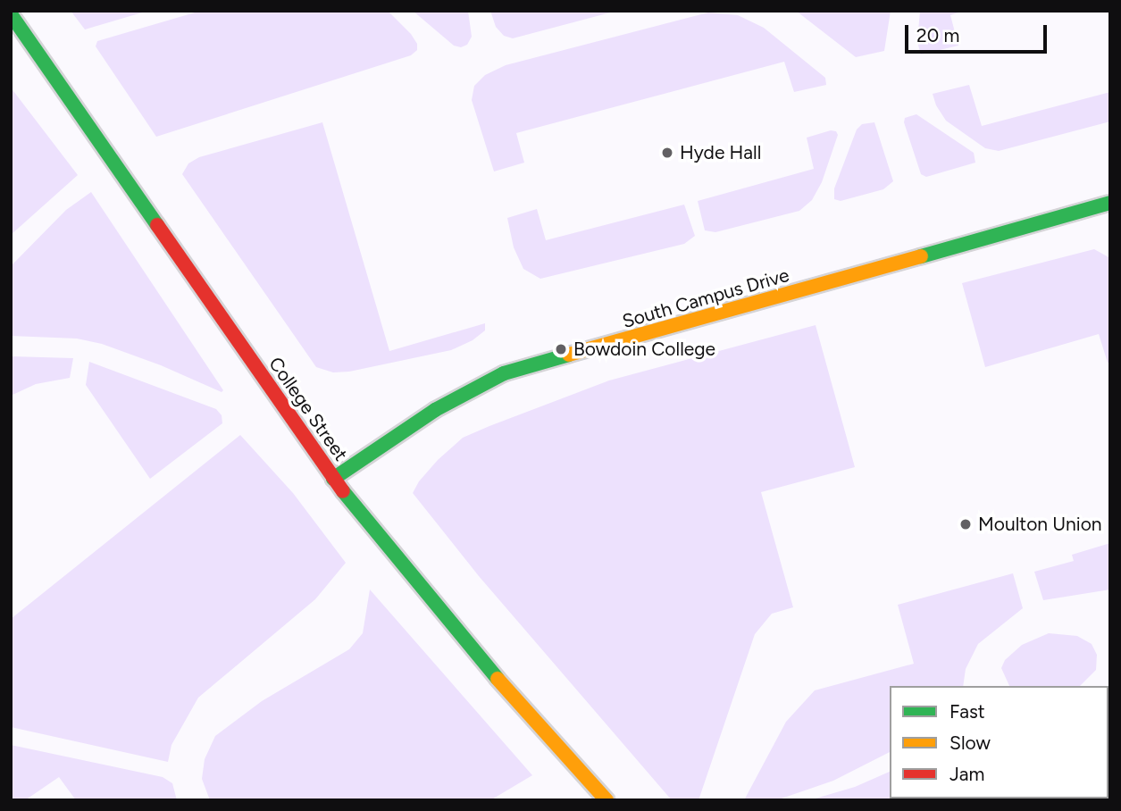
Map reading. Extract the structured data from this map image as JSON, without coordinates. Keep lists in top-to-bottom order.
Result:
{
  "streets": {
    "street": ["South Campus Drive", "College Street"]
  },
  "crossings": [
    ["South Campus Drive", "College Street"]
  ],
  "places": ["Hyde Hall", "Bowdoin College", "Moulton Union"],
  "legend": ["Fast", "Slow", "Jam"],
  "scale_bar": "20 m"
}
